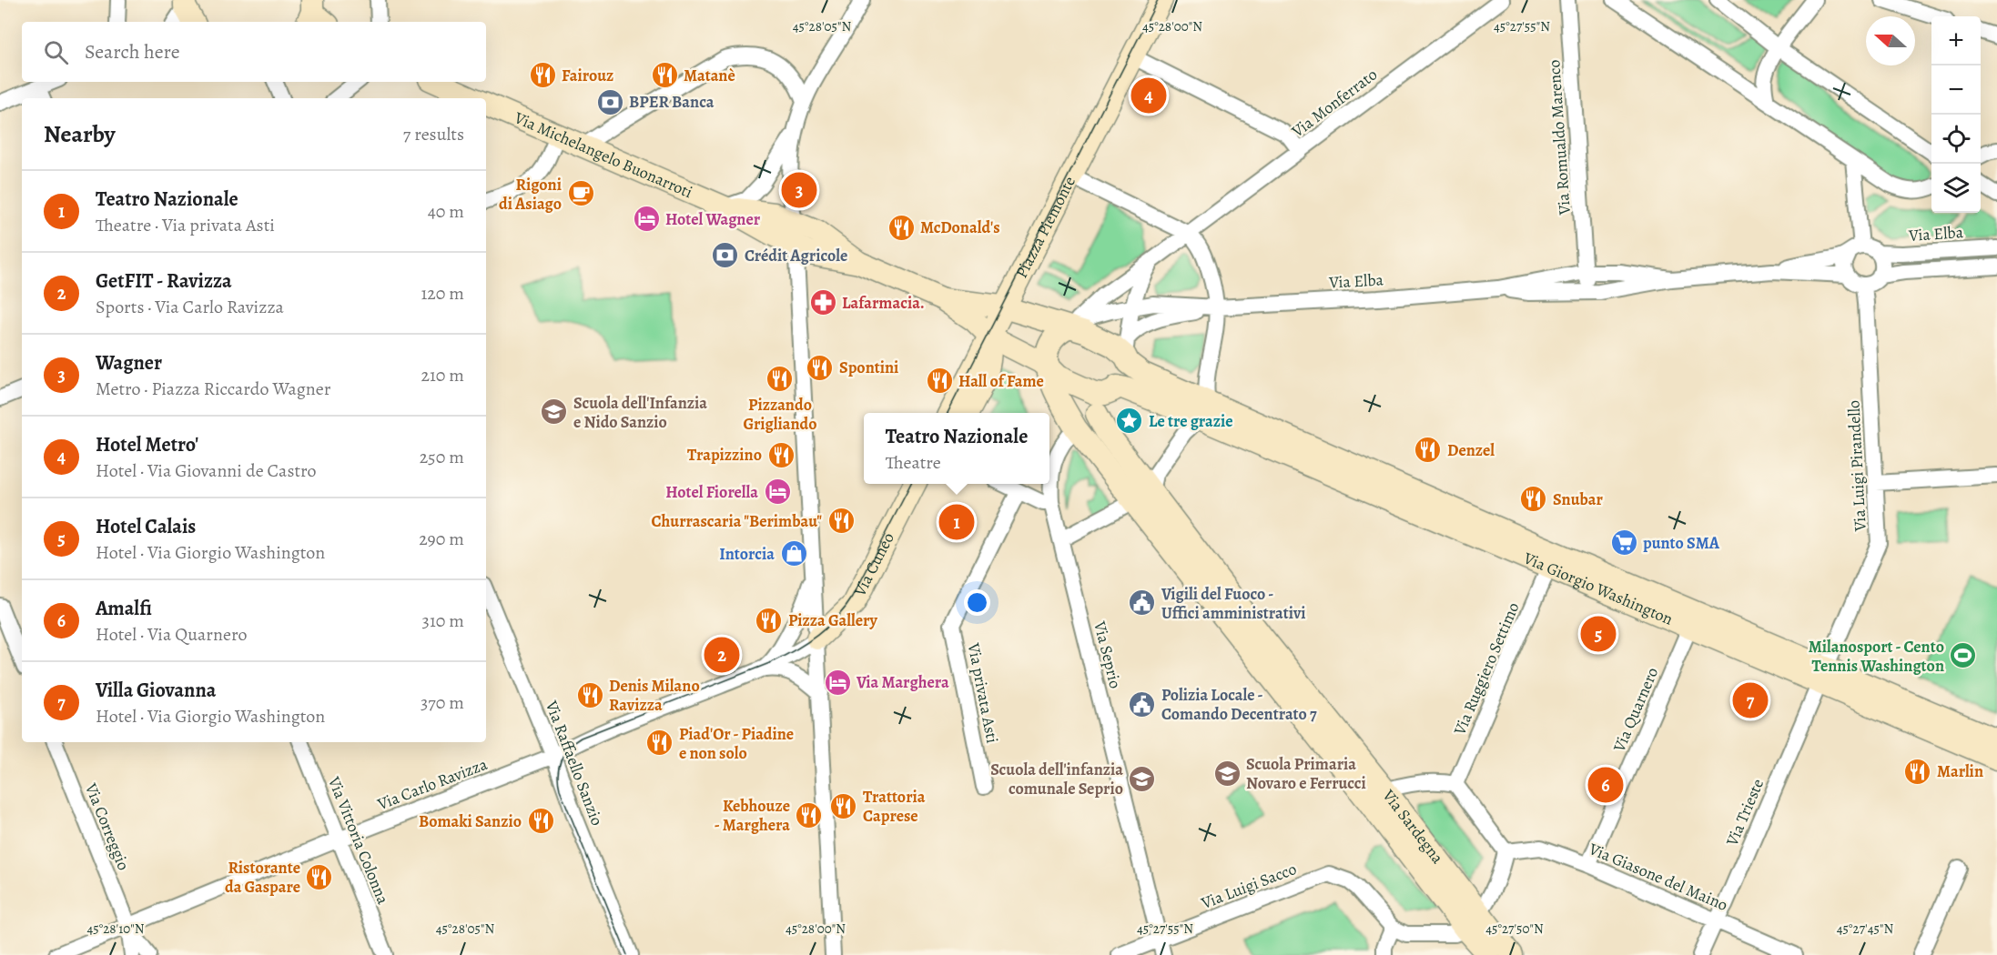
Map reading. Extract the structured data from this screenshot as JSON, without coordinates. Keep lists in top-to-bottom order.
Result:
{
  "streets": {
    "main road": [
      "Via Michelangelo Buonarroti",
      "Piazza Piemonte",
      "Via Cuneo",
      "Via Giorgio Washington",
      "Via Sardegna"
    ],
    "street": [
      "Via Monferrato",
      "Via Romualdo Marenco",
      "Via Elba",
      "Via Luigi Pirandello",
      "Via Seprio",
      "Via Ruggiero Settimo",
      "Via privata Asti",
      "Via Quarnero",
      "Via Raffaello Sanzio",
      "Via Carlo Ravizza",
      "Via Trieste",
      "Via Correggio",
      "Via Vittoria Colonna",
      "Via Giasone del Maino",
      "Via Luigi Sacco"
    ]
  },
  "crossings": [
    ["Via Monferrato", "Piazza Piemonte"],
    ["Via Romualdo Marenco", "Via Elba"],
    ["Via Michelangelo Buonarroti", "Piazza Piemonte"],
    ["Piazza Piemonte", "Via Elba"],
    ["Piazza Piemonte", "Via Giorgio Washington"],
    ["Via Elba", "Via Luigi Pirandello"],
    ["Via Luigi Pirandello", "Via Giorgio Washington"],
    ["Via Luigi Pirandello", "Via Trieste"],
    ["Via Cuneo", "Via Carlo Ravizza"],
    ["Via Giorgio Washington", "Via Ruggiero Settimo"],
    ["Via Giorgio Washington", "Via Quarnero"],
    ["Via Giorgio Washington", "Via Trieste"],
    ["Via Seprio", "Via Luigi Sacco"],
    ["Via Quarnero", "Via Giasone del Maino"],
    ["Via Raffaello Sanzio", "Via Carlo Ravizza"],
    ["Via Carlo Ravizza", "Via Correggio"],
    ["Via Carlo Ravizza", "Via Vittoria Colonna"],
    ["Via Trieste", "Via Giasone del Maino"]
  ],
  "places": {
    "restaurant": [
      "Fairouz",
      "Matanè",
      "McDonald's",
      "Spontini",
      "Pizzando Grigliando",
      "Hall of Fame",
      "Denzel",
      "Trapizzino",
      "Snubar",
      "Churrascaria \"Berimbau\"",
      "Pizza Gallery",
      "Denis Milano Ravizza",
      "Piad'Or - Piadine e non solo",
      "Marlin",
      "Trattoria Caprese",
      "Kebhouze - Marghera",
      "Bomaki Sanzio",
      "Ristorante da Gaspare"
    ],
    "bank": ["BPER Banca", "Crédit Agricole"],
    "cafe": ["Rigoni di Asiago"],
    "hotel": ["Hotel Wagner", "Hotel Fiorella", "Via Marghera"],
    "pharmacy": ["Lafarmacia."],
    "school or university": ["Scuola dell'Infanzia e Nido Sanzio", "Scuola Primaria Novaro e Ferrucci", "Scuola dell'infanzia comunale Seprio"],
    "place": ["Le tre grazie"],
    "supermarket": ["punto SMA"],
    "shop": ["Intorcia"],
    "public building": ["Vigili del Fuoco - Uffici amministrativi", "Polizia Locale - Comando Decentrato 7"],
    "sports": ["Milanosport - Cento Tennis Washington"]
  },
  "north": "left",
  "page": {
    "map_buttons": ["+", "−"],
    "search": "Search here",
    "pins": [
      "4",
      "3",
      "1",
      "5",
      "2",
      "7",
      "6"
    ],
    "heading": ["Nearby", "7 results"],
    "list": [
      {
        "mark": "1",
        "name": "Teatro Nazionale",
        "note": "Theatre · Via privata Asti",
        "value": "40 m"
      },
      {
        "mark": "2",
        "name": "GetFIT - Ravizza",
        "note": "Sports · Via Carlo Ravizza",
        "value": "120 m"
      },
      {
        "mark": "3",
        "name": "Wagner",
        "note": "Metro · Piazza Riccardo Wagner",
        "value": "210 m"
      },
      {
        "mark": "4",
        "name": "Hotel Metro'",
        "note": "Hotel · Via Giovanni de Castro",
        "value": "250 m"
      },
      {
        "mark": "5",
        "name": "Hotel Calais",
        "note": "Hotel · Via Giorgio Washington",
        "value": "290 m"
      },
      {
        "mark": "6",
        "name": "Amalfi",
        "note": "Hotel · Via Quarnero",
        "value": "310 m"
      },
      {
        "mark": "7",
        "name": "Villa Giovanna",
        "note": "Hotel · Via Giorgio Washington",
        "value": "370 m"
      }
    ],
    "popup": ["Teatro Nazionale", "Theatre"]
  },
  "coordinates": [
    "45°28'00\"N",
    "45°27'55\"N",
    "45°28'05\"N",
    "45°28'10\"N",
    "45°27'50\"N",
    "45°27'45\"N"
  ]
}
